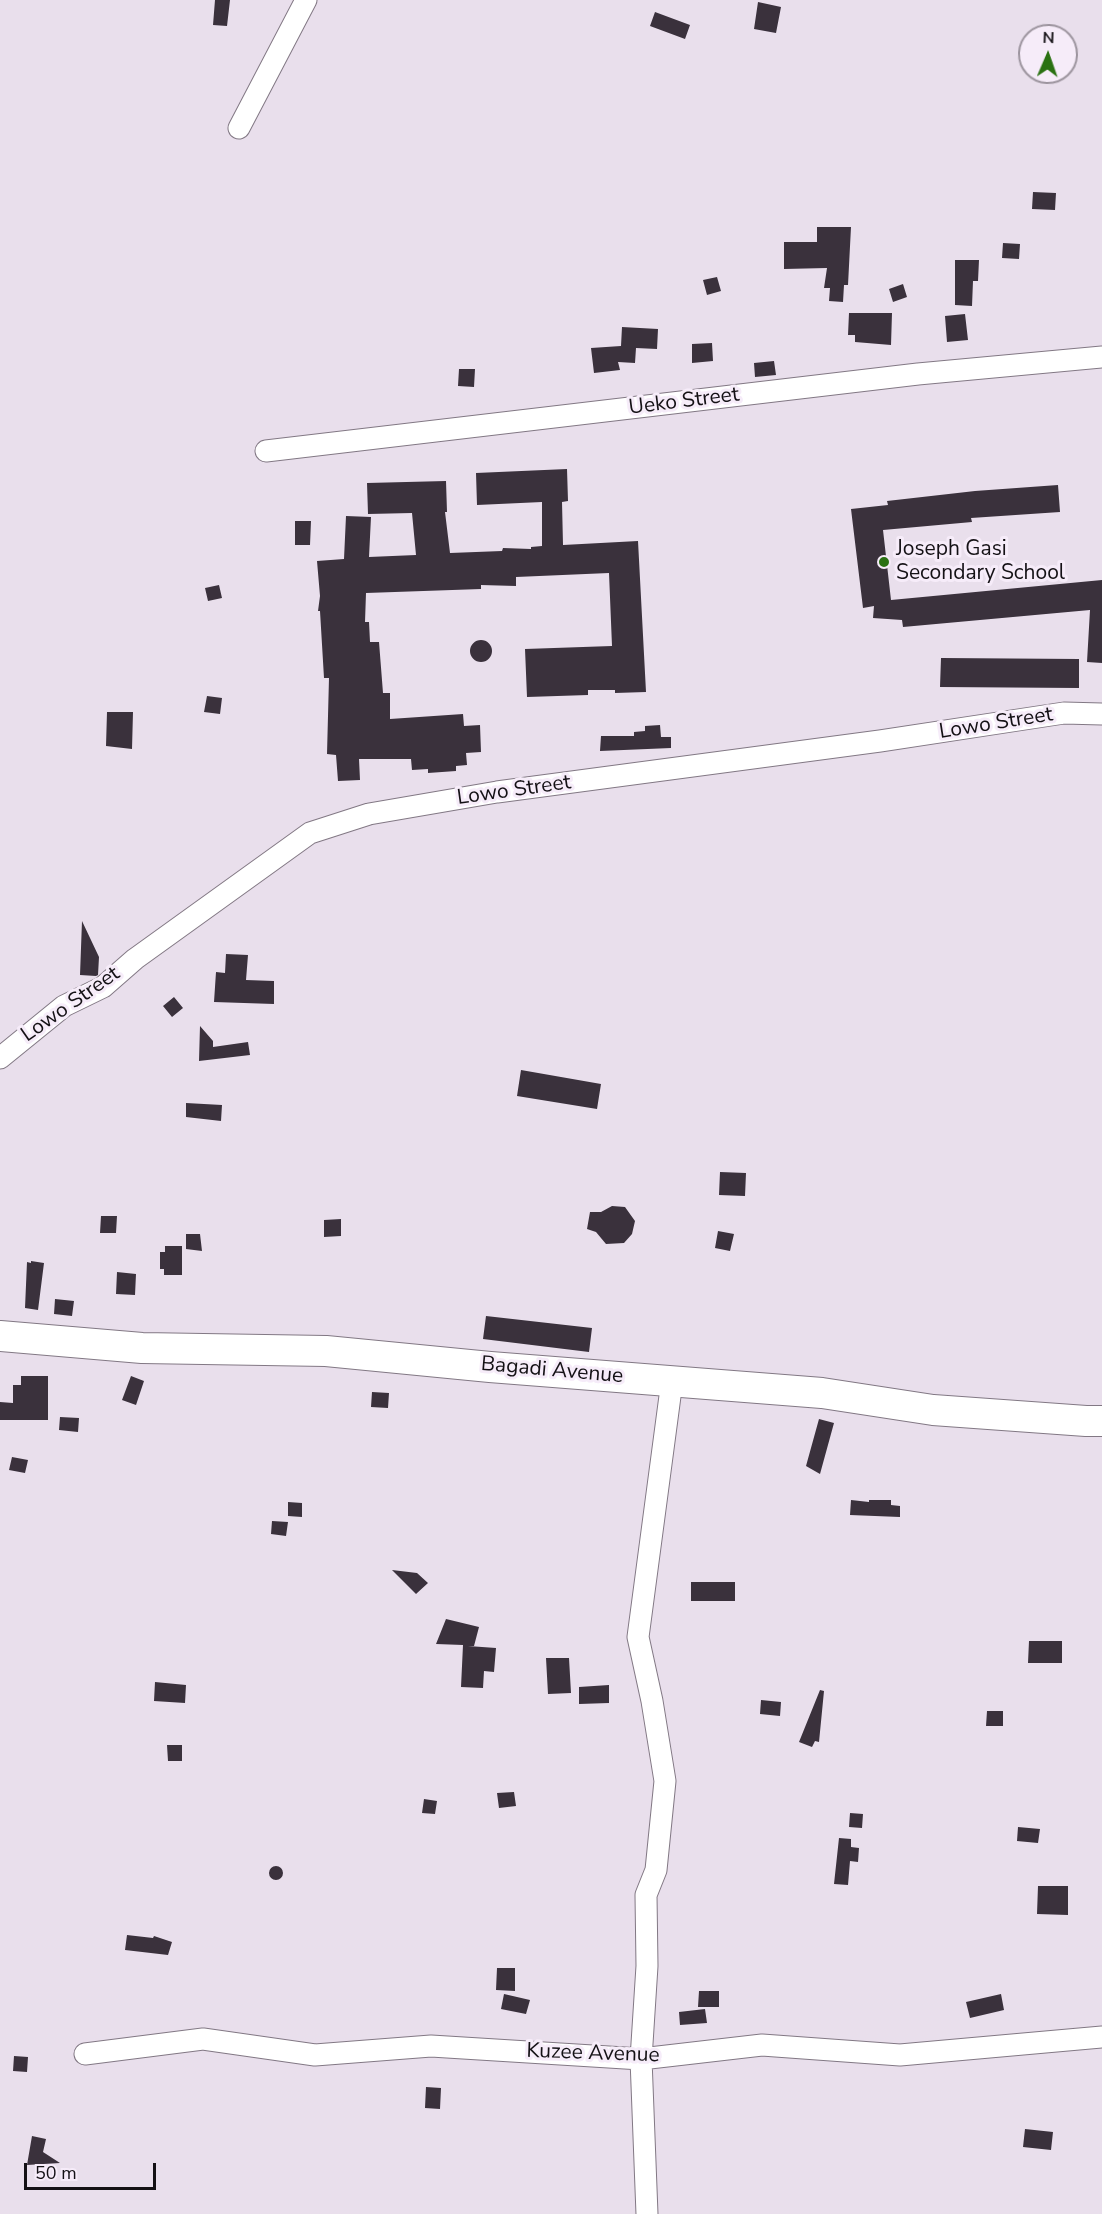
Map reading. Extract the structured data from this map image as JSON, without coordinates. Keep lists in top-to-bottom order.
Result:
{
  "streets": {
    "street": [
      "Ueko Street",
      "Lowo Street",
      "Bagadi Avenue",
      "Kuzee Avenue"
    ]
  },
  "places": ["Joseph Gasi Secondary School"],
  "scale_bar": "50 m",
  "north": "top"
}
